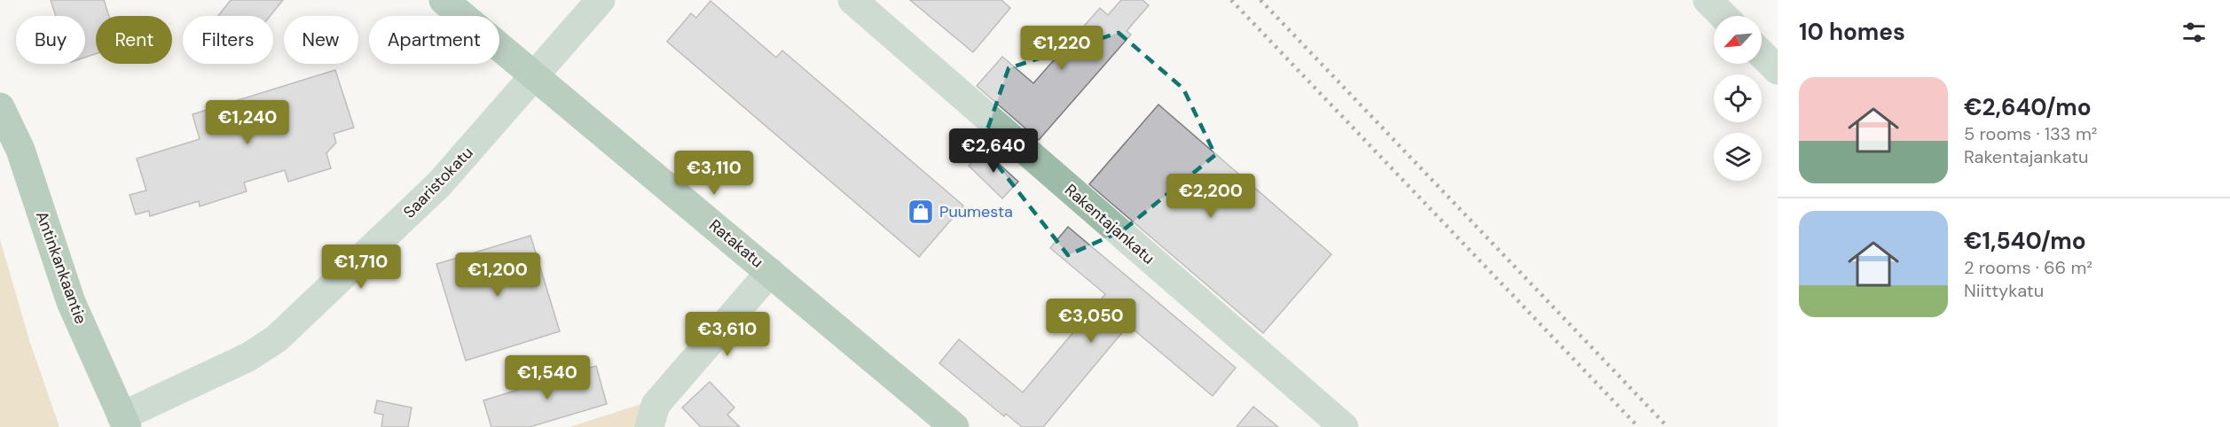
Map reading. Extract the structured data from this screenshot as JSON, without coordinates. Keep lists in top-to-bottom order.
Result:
{
  "streets": {
    "main road": ["Ratakatu", "Antinkankaantie"],
    "street": ["Saaristokatu", "Rakentajankatu"]
  },
  "crossings": [
    ["Saaristokatu", "Ratakatu"],
    ["Saaristokatu", "Antinkankaantie"]
  ],
  "places": {
    "shop": ["Puumesta"]
  },
  "north": "bottom left",
  "page": {
    "heading": "10 homes",
    "chip": [
      "Buy",
      "Rent",
      "Filters",
      "New",
      "Apartment"
    ],
    "price": [
      "€1,220",
      "€1,240",
      "€2,640",
      "€3,110",
      "€2,200",
      "€1,710",
      "€1,200",
      "€3,050",
      "€3,610",
      "€1,540"
    ],
    "list": [
      {
        "name": "€2,640/mo",
        "note": "5 rooms · 133 m² · Rakentajankatu"
      },
      {
        "name": "€1,540/mo",
        "note": "2 rooms · 66 m² · Niittykatu"
      }
    ]
  }
}
